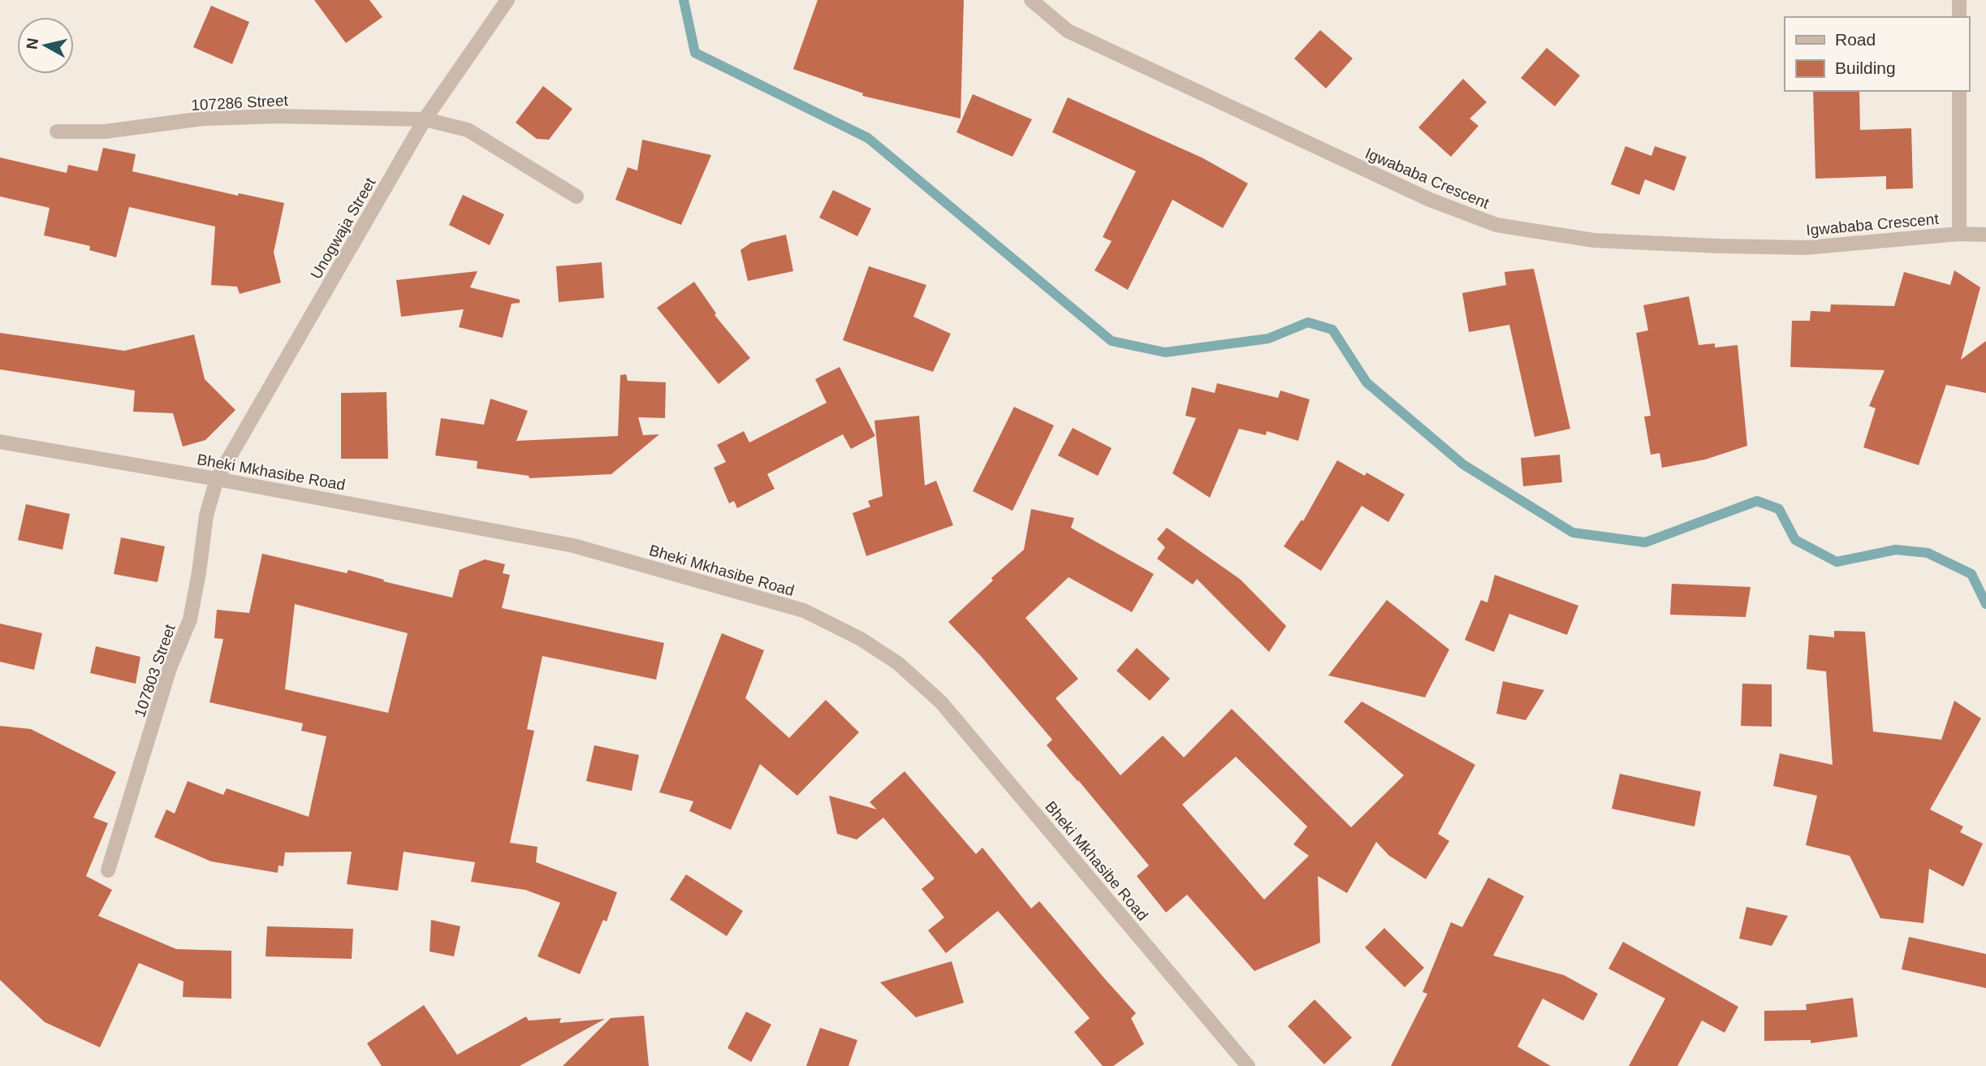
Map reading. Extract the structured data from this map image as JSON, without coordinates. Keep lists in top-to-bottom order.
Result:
{
  "streets": {
    "street": [
      "107286 Street",
      "Igwababa Crescent",
      "Unogwaja Street",
      "Bheki Mkhasibe Road",
      "107803 Street"
    ]
  },
  "crossings": [
    ["107286 Street", "Unogwaja Street"],
    ["Unogwaja Street", "Bheki Mkhasibe Road"],
    ["Unogwaja Street", "107803 Street"],
    ["Bheki Mkhasibe Road", "107803 Street"]
  ],
  "legend": ["Road", "Building"],
  "north": "left"
}
